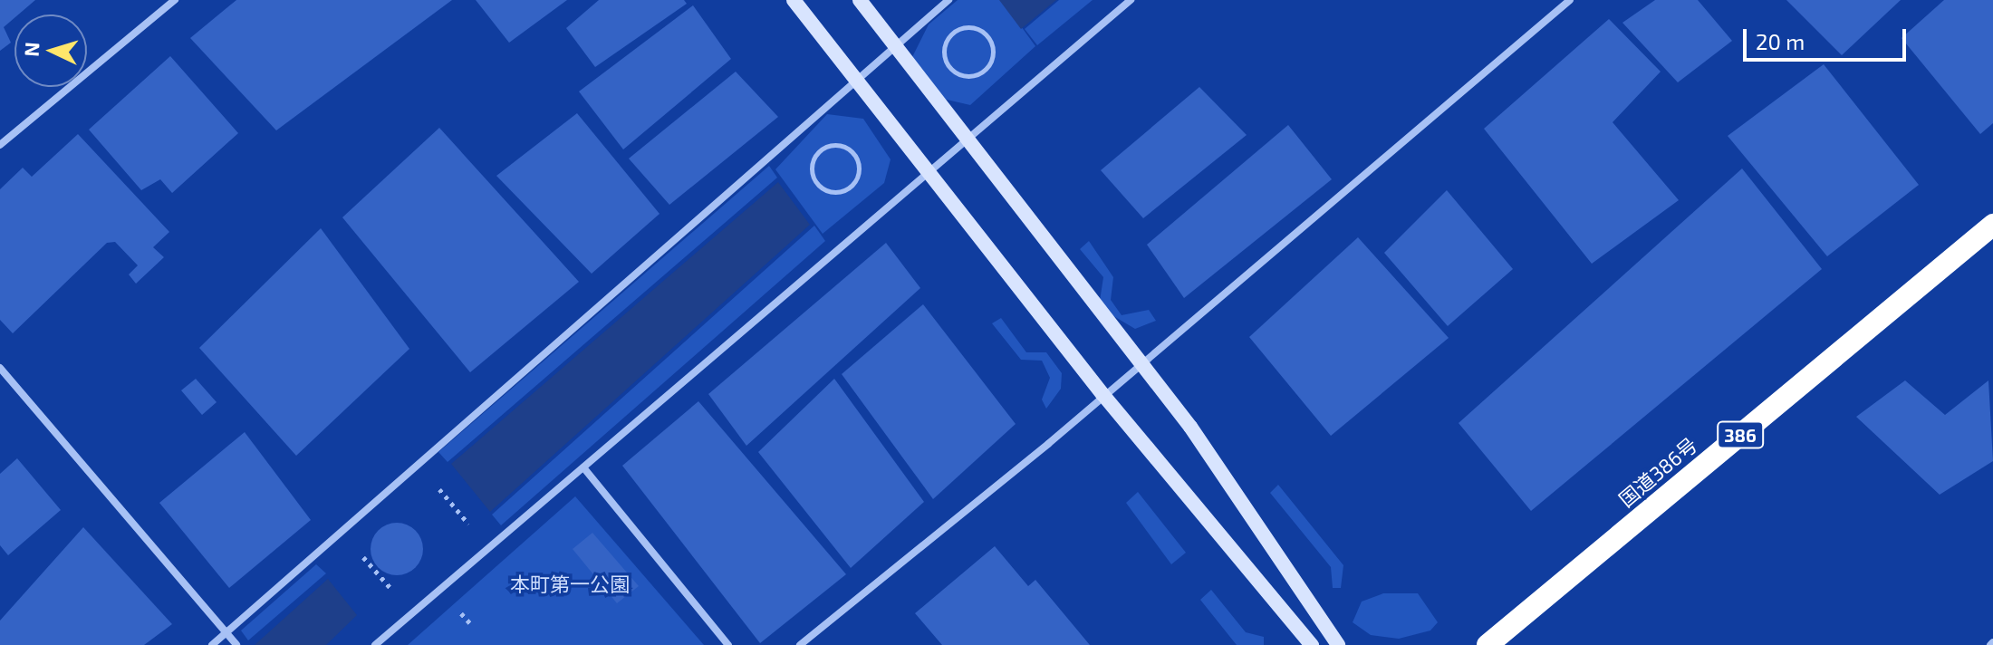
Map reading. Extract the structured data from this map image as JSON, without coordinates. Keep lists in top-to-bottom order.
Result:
{
  "streets": {
    "highway": ["386", "国道386号"]
  },
  "parks": ["本町第一公園"],
  "scale_bar": "20 m",
  "north": "left"
}
